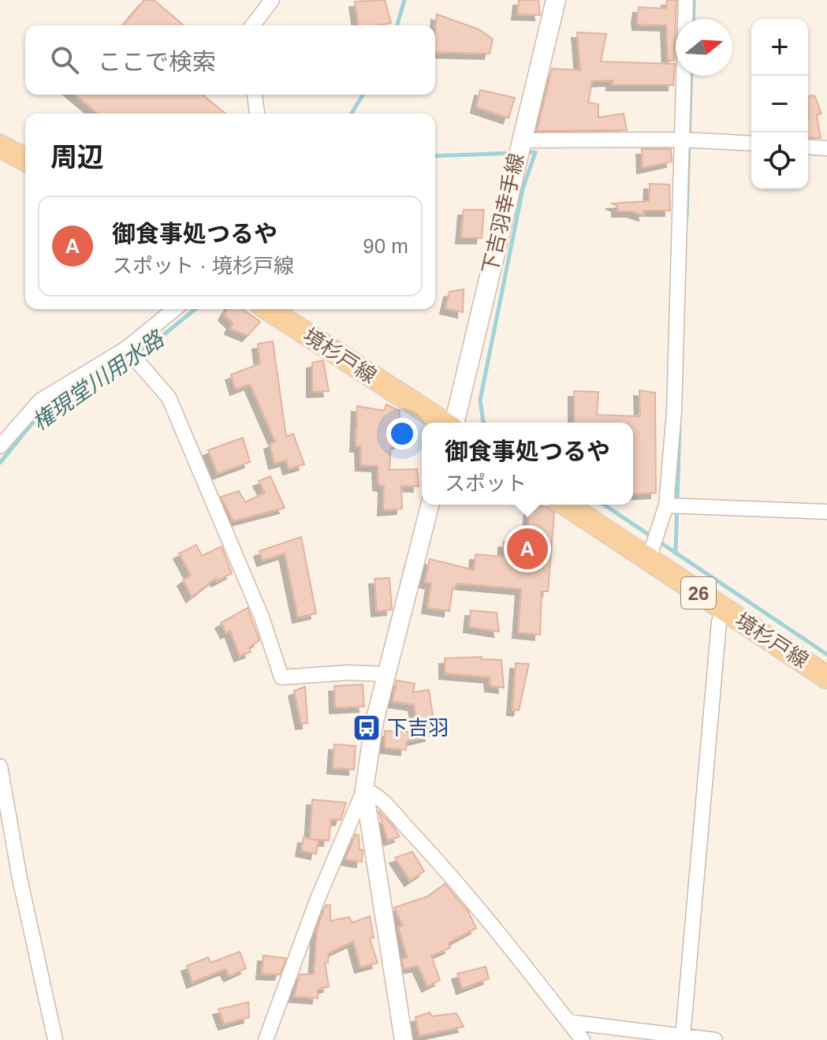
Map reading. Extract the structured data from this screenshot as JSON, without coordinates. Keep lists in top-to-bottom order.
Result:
{
  "streets": {
    "main road": ["下吉羽幸手線", "境杉戸線", "26"]
  },
  "water": ["権現堂川用水路"],
  "places": {
    "bus stop": ["下吉羽"]
  },
  "north": "right",
  "page": {
    "map_buttons": ["+", "−"],
    "search": "ここで検索",
    "heading": "周辺",
    "list": [
      {
        "mark": "A",
        "name": "御食事処つるや",
        "note": "スポット · 境杉戸線",
        "value": "90 m"
      }
    ],
    "popup": ["御食事処つるや", "スポット"],
    "pins": "A"
  }
}
